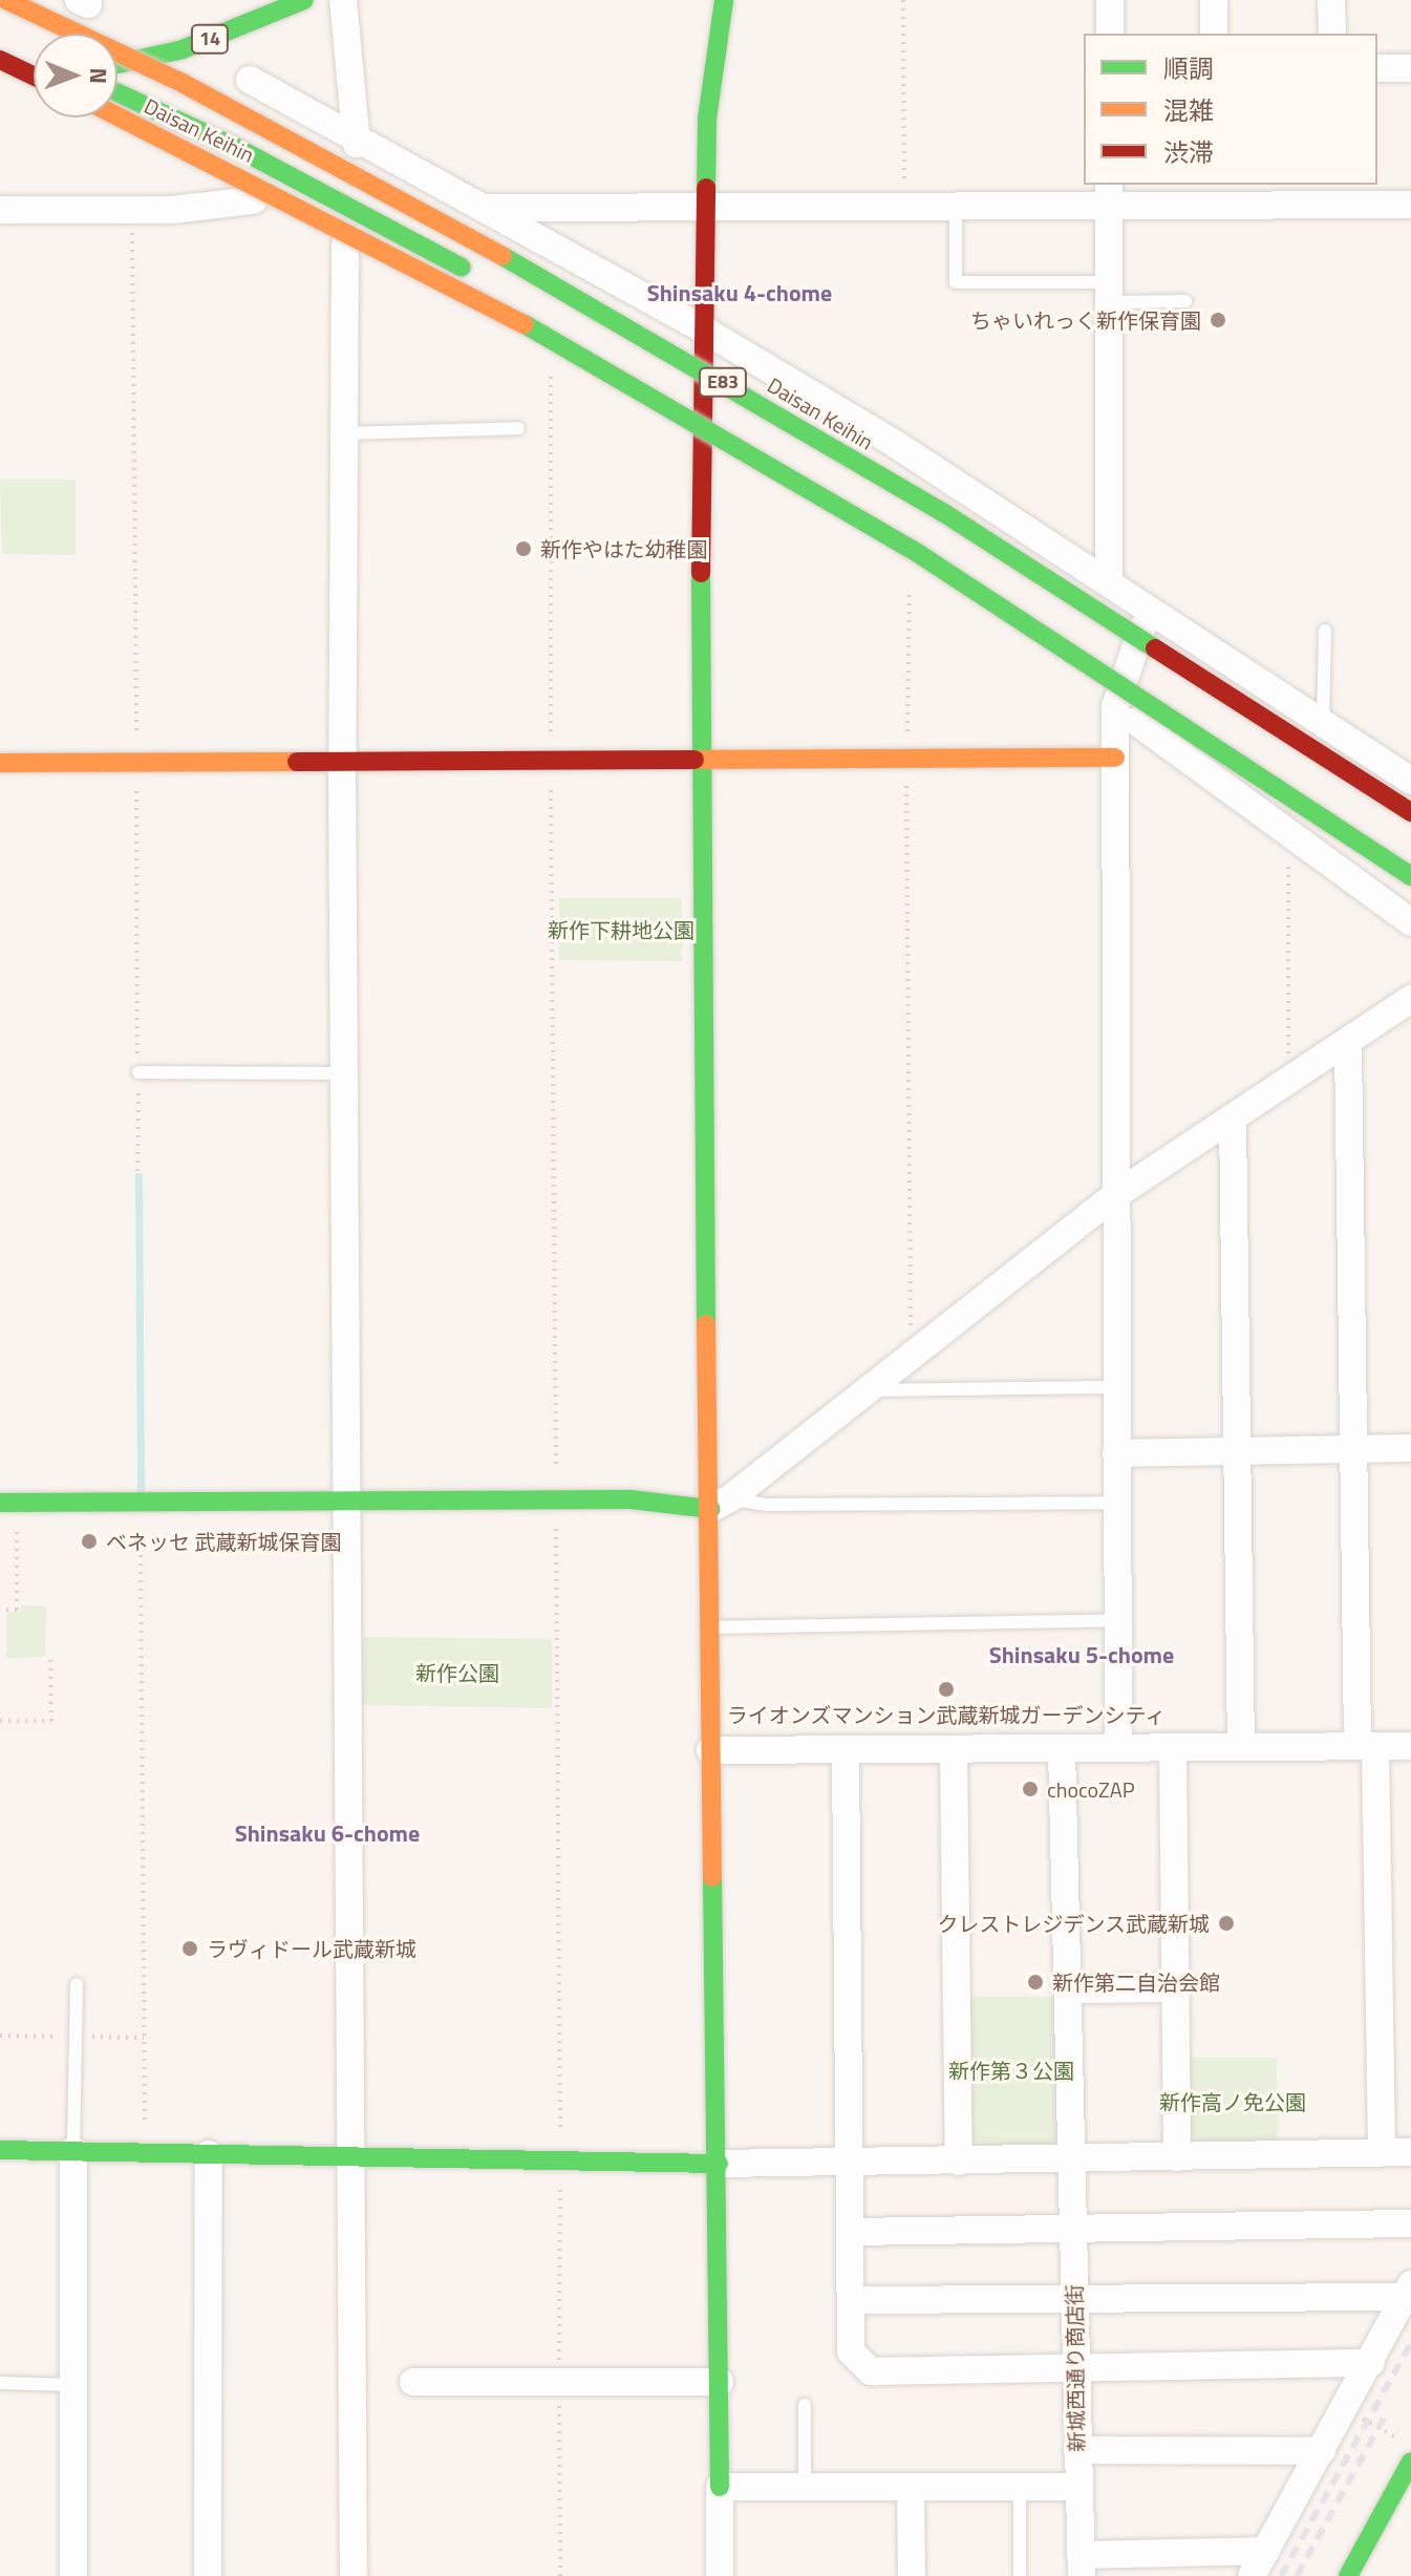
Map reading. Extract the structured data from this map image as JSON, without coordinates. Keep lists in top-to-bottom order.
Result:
{
  "streets": {
    "main road": ["14", "Daisan Keihin", "E83"],
    "street": ["新城西通り商店街"]
  },
  "districts": ["Shinsaku 4-chome", "Shinsaku 5-chome", "Shinsaku 6-chome"],
  "parks": [
    "新作下耕地公園",
    "新作公園",
    "新作第３公園",
    "新作高ノ免公園"
  ],
  "places": [
    "ちゃいれっく新作保育園",
    "新作やはた幼稚園",
    "ベネッセ 武蔵新城保育園",
    "ライオンズマンション武蔵新城ガーデンシティ",
    "chocoZAP",
    "クレストレジデンス武蔵新城",
    "ラヴィドール武蔵新城",
    "新作第二自治会館"
  ],
  "legend": ["順調", "混雑", "渋滞"],
  "north": "right"
}
